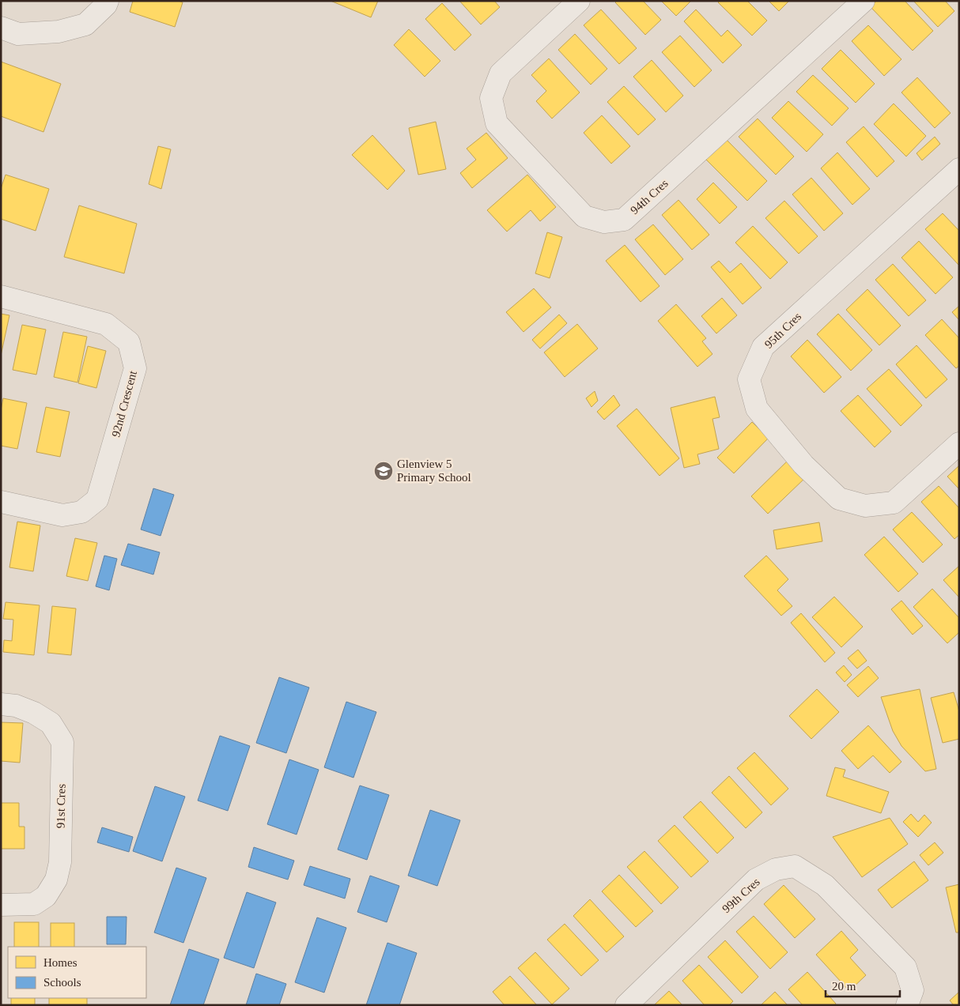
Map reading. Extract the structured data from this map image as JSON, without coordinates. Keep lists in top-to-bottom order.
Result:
{
  "streets": {
    "street": [
      "94th Cres",
      "95th Cres",
      "92nd Crescent",
      "91st Cres",
      "99th Cres"
    ]
  },
  "places": {
    "school or university": ["Glenview 5 Primary School"]
  },
  "legend": ["Homes", "Schools"],
  "scale_bar": "20 m"
}
